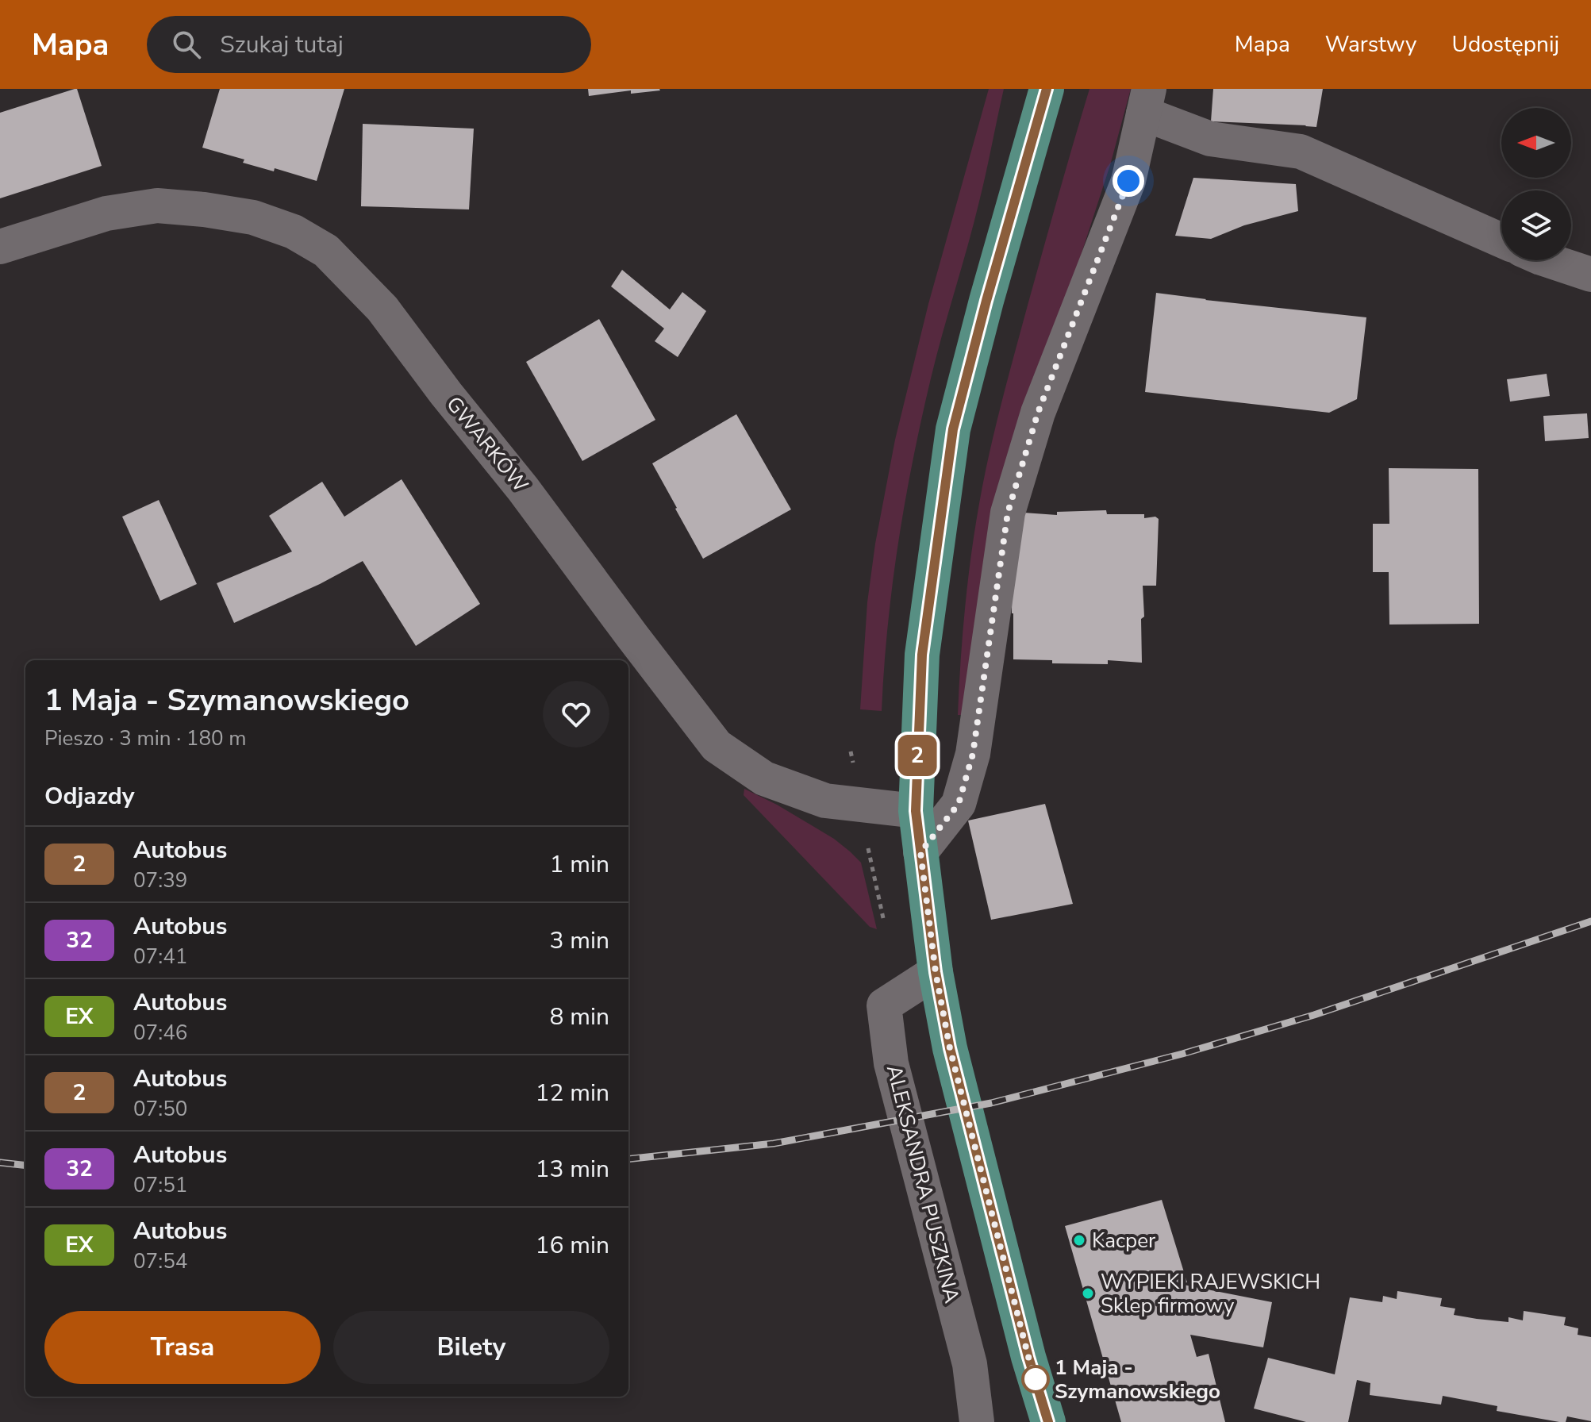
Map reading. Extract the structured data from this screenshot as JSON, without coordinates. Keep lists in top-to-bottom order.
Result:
{
  "streets": {
    "street": ["GWARKÓW", "ALEKSANDRA PUSZKINA"]
  },
  "places": ["Kacper", "WYPIEKI RAJEWSKICH Sklep firmowy", "1 Maja - Szymanowskiego"],
  "lines": ["bus line 2"],
  "north": "left",
  "page": {
    "header": "Mapa",
    "search": "Szukaj tutaj",
    "nav": ["Mapa", "Warstwy", "Udostępnij"],
    "on_map": "2",
    "heading": [
      ["1 Maja - Szymanowskiego", "Pieszo · 3 min · 180 m"],
      "Odjazdy"
    ],
    "list": [
      {
        "mark": "2",
        "name": "Autobus",
        "note": "07:39",
        "value": "1 min"
      },
      {
        "mark": "32",
        "name": "Autobus",
        "note": "07:41",
        "value": "3 min"
      },
      {
        "mark": "EX",
        "name": "Autobus",
        "note": "07:46",
        "value": "8 min"
      },
      {
        "mark": "2",
        "name": "Autobus",
        "note": "07:50",
        "value": "12 min"
      },
      {
        "mark": "32",
        "name": "Autobus",
        "note": "07:51",
        "value": "13 min"
      },
      {
        "mark": "EX",
        "name": "Autobus",
        "note": "07:54",
        "value": "16 min"
      }
    ],
    "buttons": ["Trasa", "Bilety"]
  }
}
